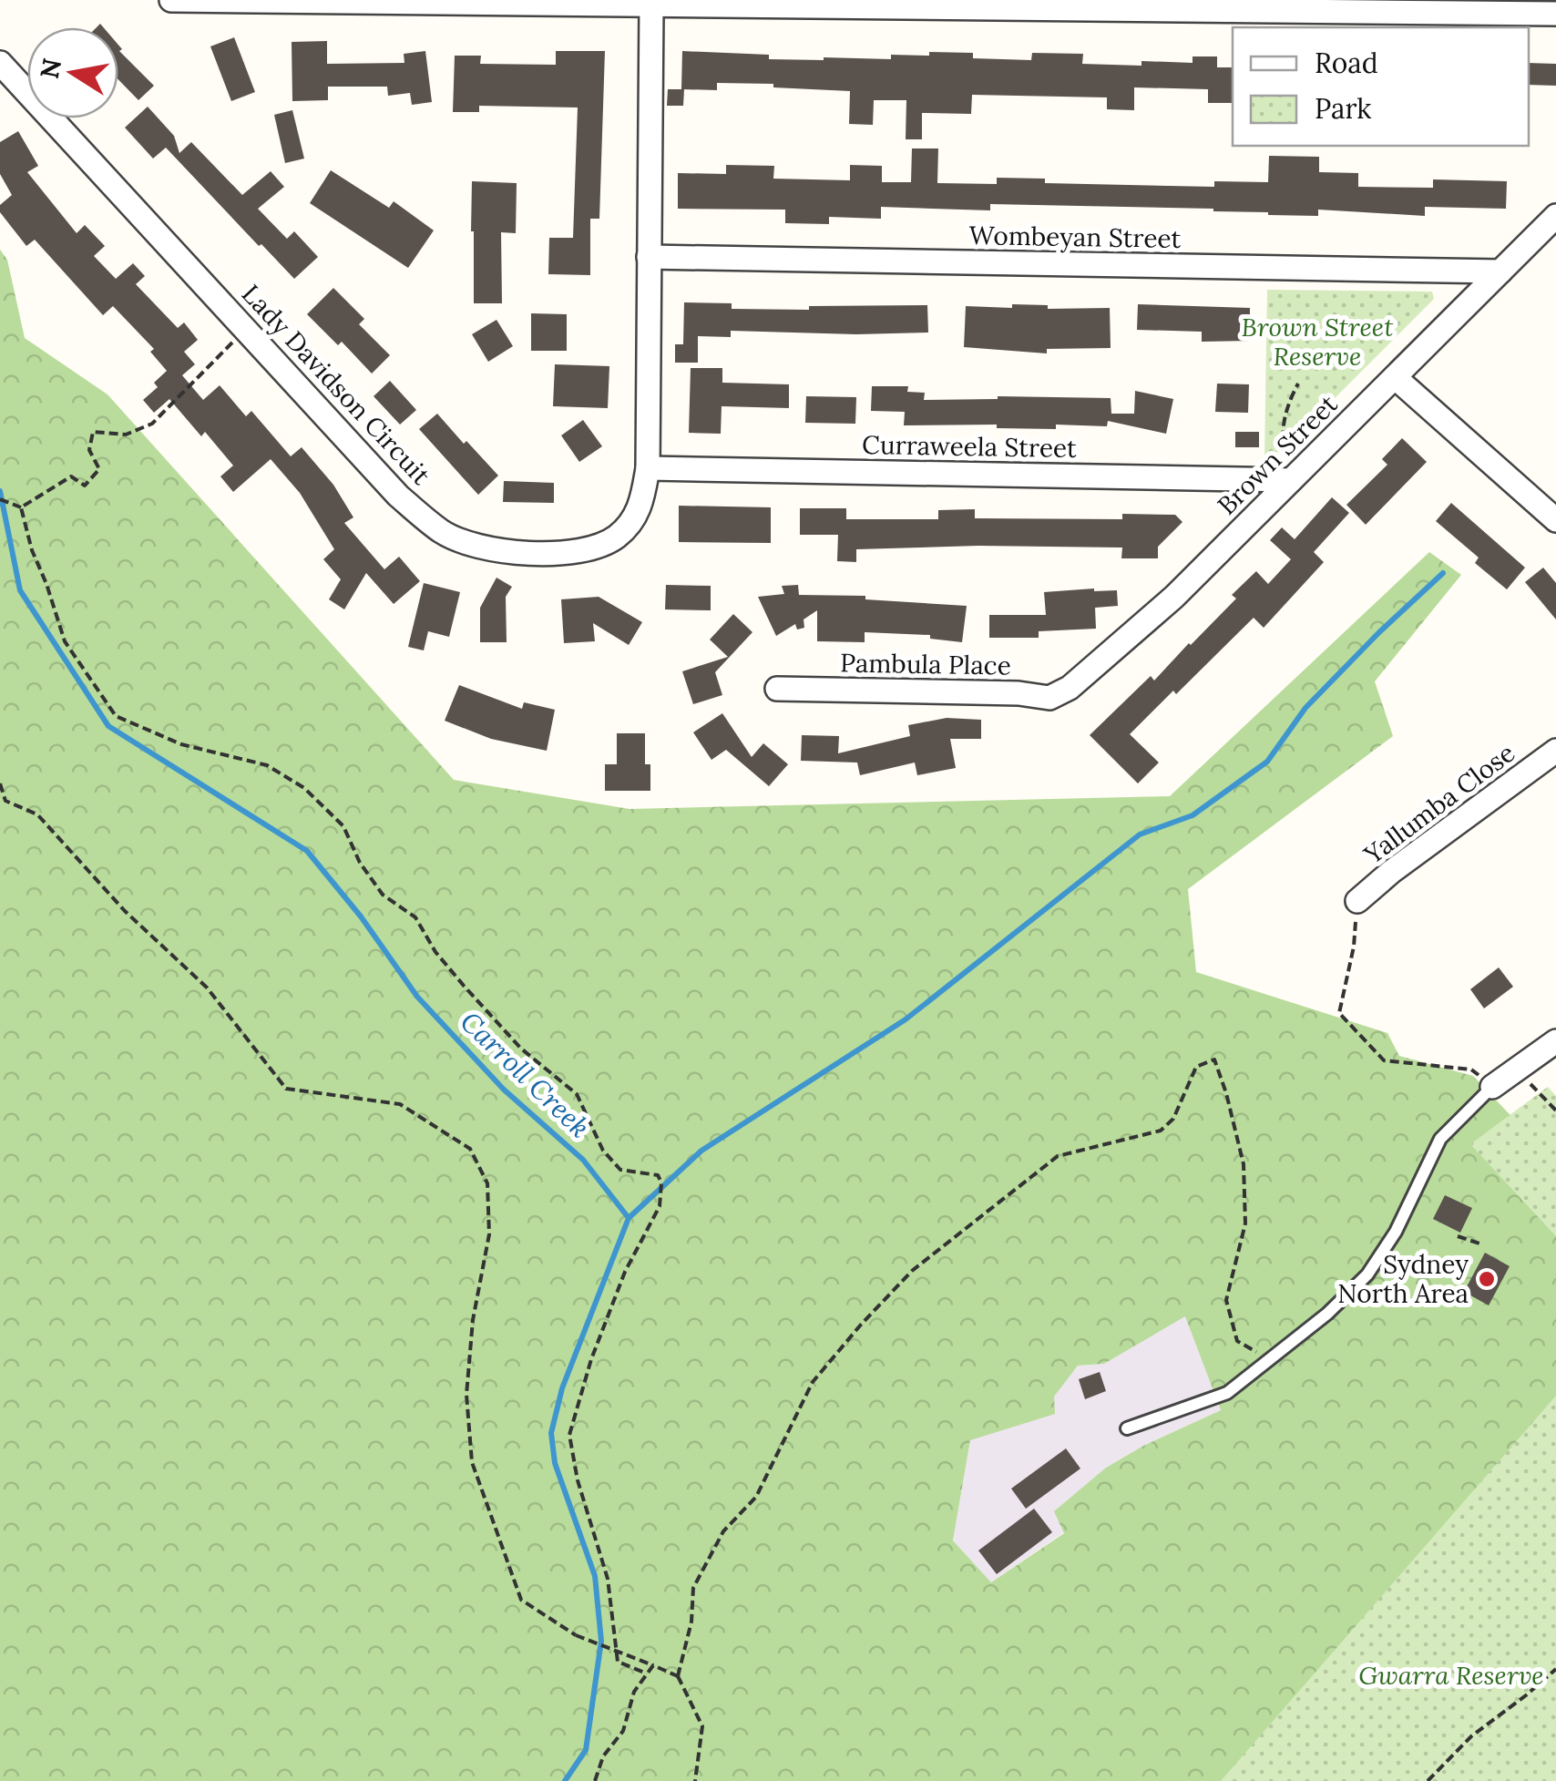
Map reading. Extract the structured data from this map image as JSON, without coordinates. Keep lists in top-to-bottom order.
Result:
{
  "streets": {
    "street": [
      "Wombeyan Street",
      "Lady Davidson Circuit",
      "Curraweela Street",
      "Brown Street",
      "Pambula Place",
      "Yallumba Close"
    ]
  },
  "crossings": [
    ["Wombeyan Street", "Lady Davidson Circuit"],
    ["Wombeyan Street", "Brown Street"],
    ["Lady Davidson Circuit", "Curraweela Street"],
    ["Curraweela Street", "Brown Street"],
    ["Brown Street", "Pambula Place"]
  ],
  "water": ["Carroll Creek"],
  "parks": ["Brown Street Reserve", "Gwarra Reserve"],
  "places": ["Sydney North Area"],
  "legend": ["Road", "Park"],
  "north": "left"
}
